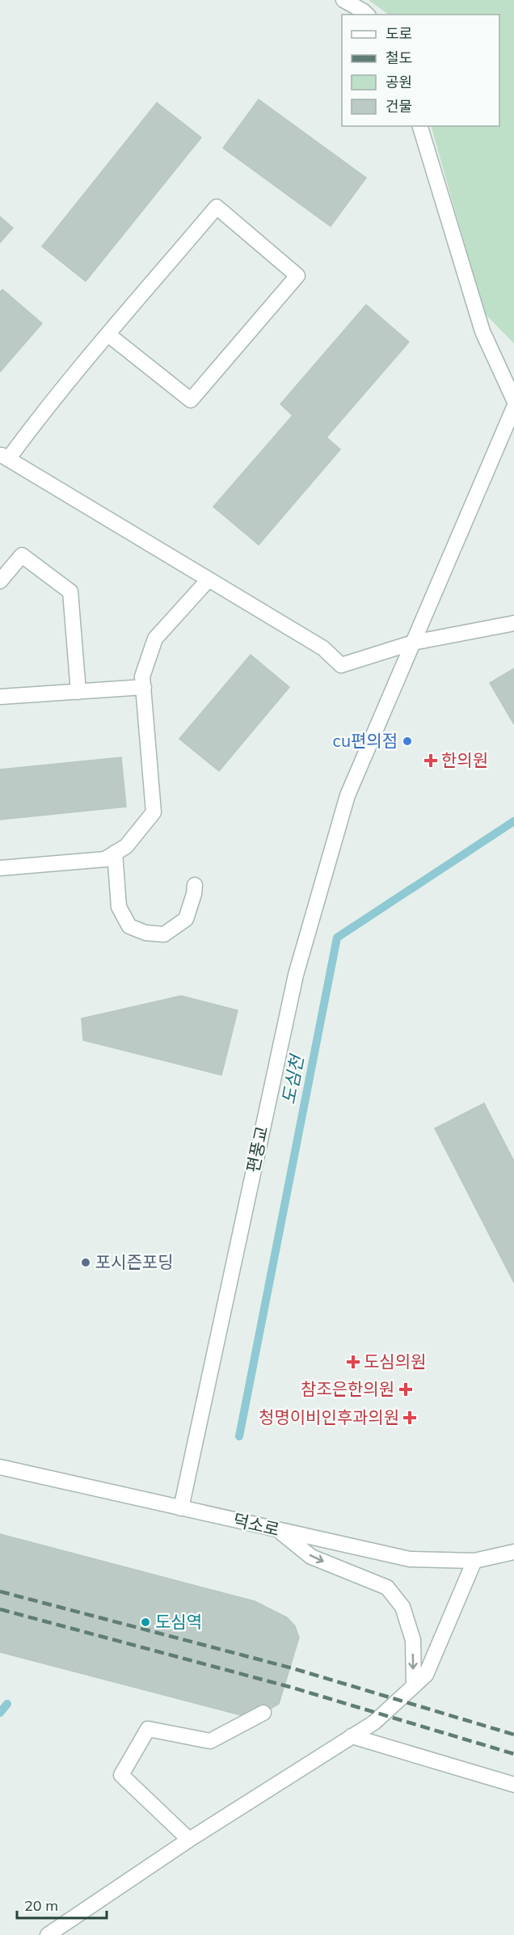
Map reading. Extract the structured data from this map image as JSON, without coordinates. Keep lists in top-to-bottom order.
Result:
{
  "streets": {
    "street": ["편풍교", "덕소로"]
  },
  "crossings": [
    ["편풍교", "덕소로"]
  ],
  "water": ["도심천"],
  "places": {
    "other": ["cu편의점", "포시즌포딩", "도심역"],
    "health": [
      "한의원",
      "도심의원",
      "참조은한의원",
      "청명이비인후과의원"
    ]
  },
  "legend": [
    "도로",
    "철도",
    "공원",
    "건물"
  ],
  "scale_bar": "20 m"
}
